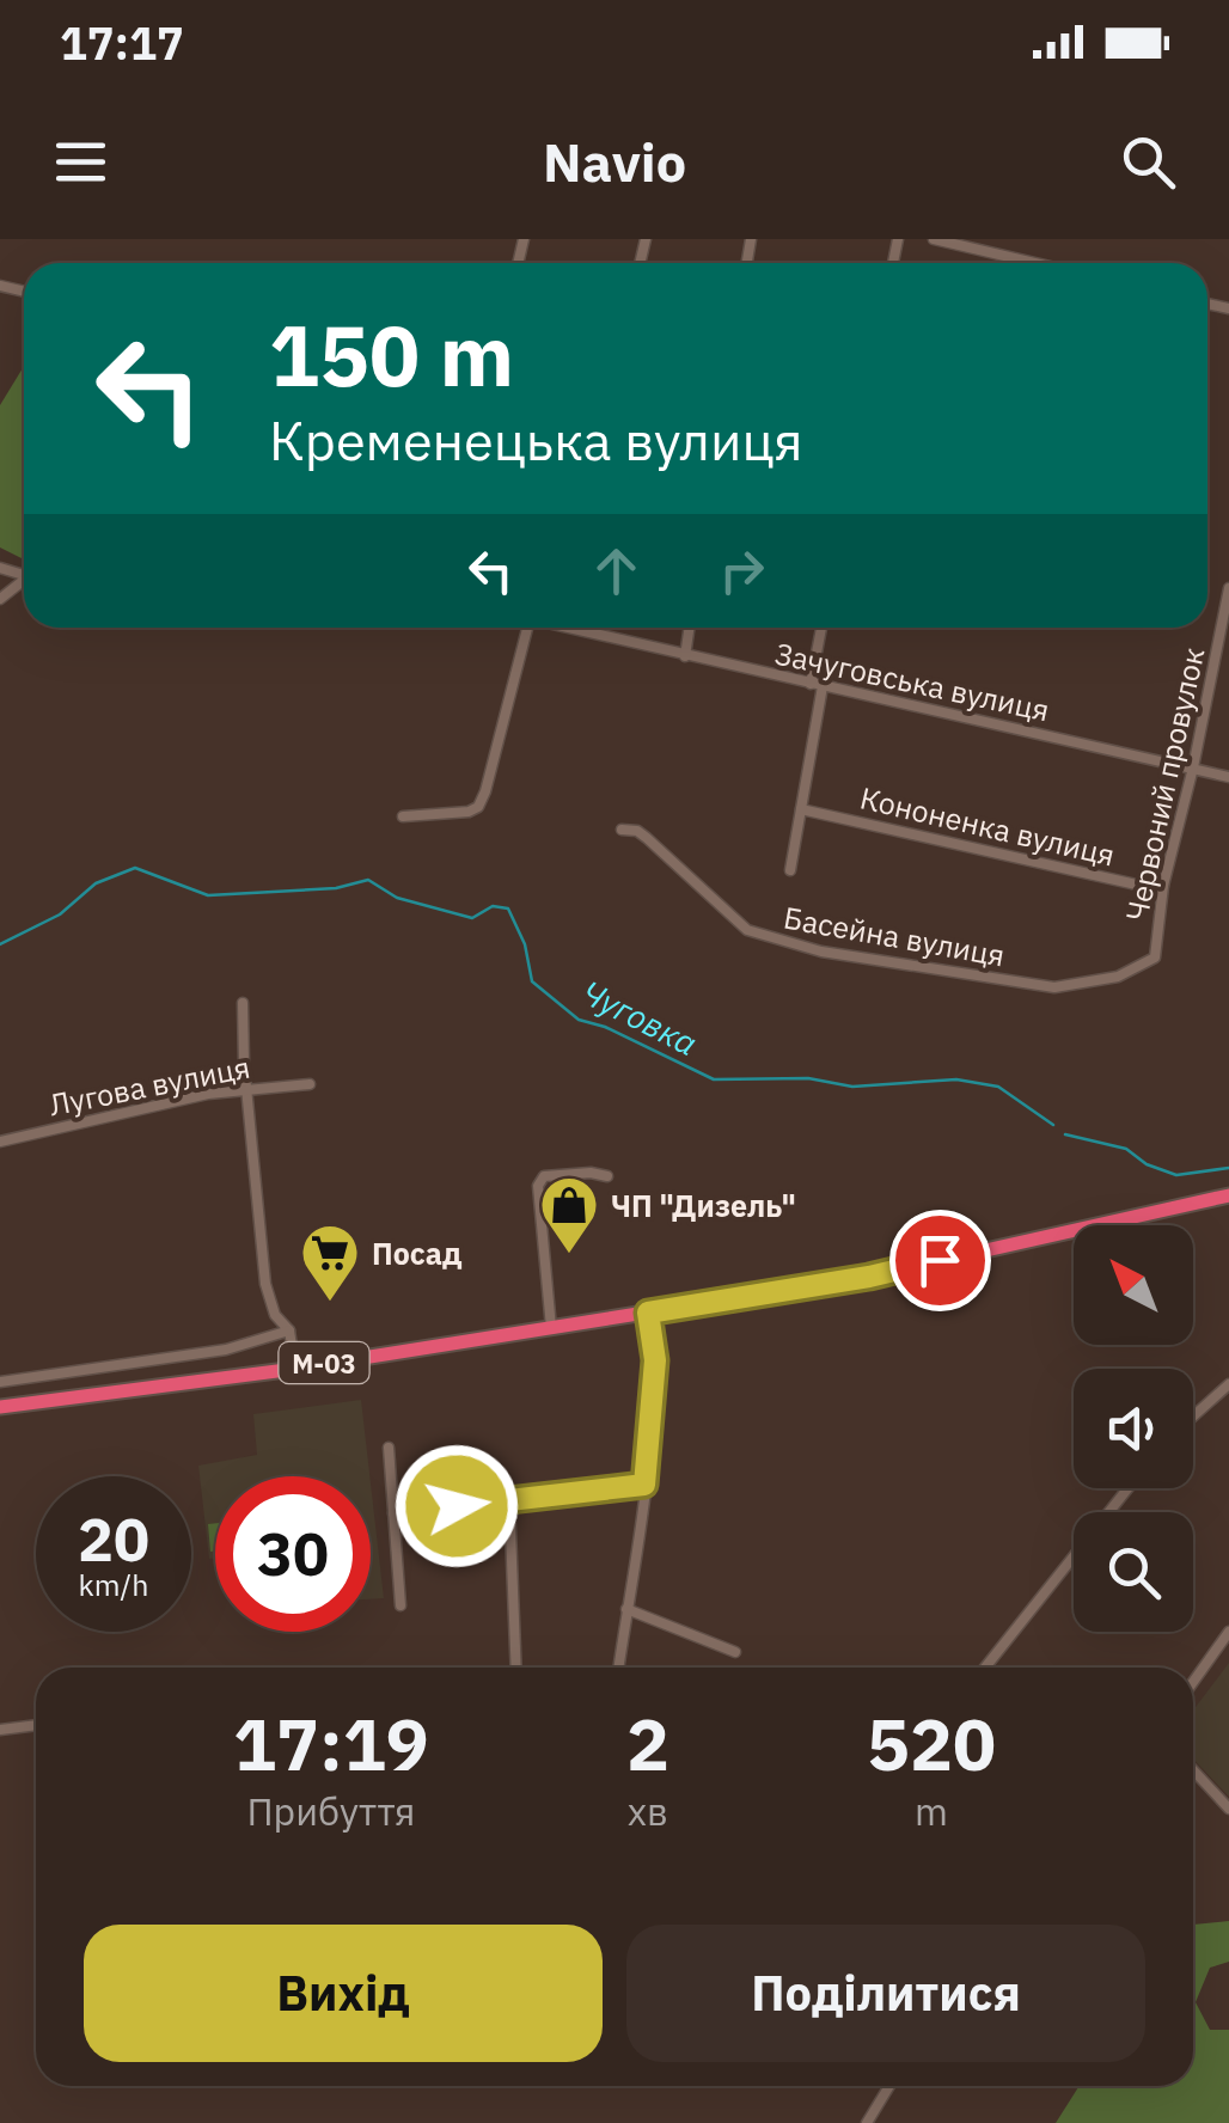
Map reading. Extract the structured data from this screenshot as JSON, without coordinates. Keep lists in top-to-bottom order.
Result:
{
  "streets": {
    "highway": ["М-03"],
    "street": [
      "Зачуговська вулиця",
      "Червоний провулок",
      "Кононенка вулиця",
      "Басейна вулиця",
      "Лугова вулиця"
    ]
  },
  "crossings": [
    ["Зачуговська вулиця", "Червоний провулок"],
    ["Червоний провулок", "Кононенка вулиця"],
    ["Червоний провулок", "Басейна вулиця"]
  ],
  "water": ["Чуговка"],
  "places": {
    "shop": ["ЧП \"Дизель\""],
    "supermarket": ["Посад"]
  },
  "north": "top left",
  "page": {
    "status": "17:17",
    "header": "Navio",
    "turn": ["150 m", "Кременецька вулиця"],
    "speed": "20 km/h",
    "limit": "30",
    "eta": [
      "17:19",
      "Прибуття",
      "2",
      "хв",
      "520",
      "m"
    ],
    "buttons": ["Вихід", "Поділитися"]
  }
}
